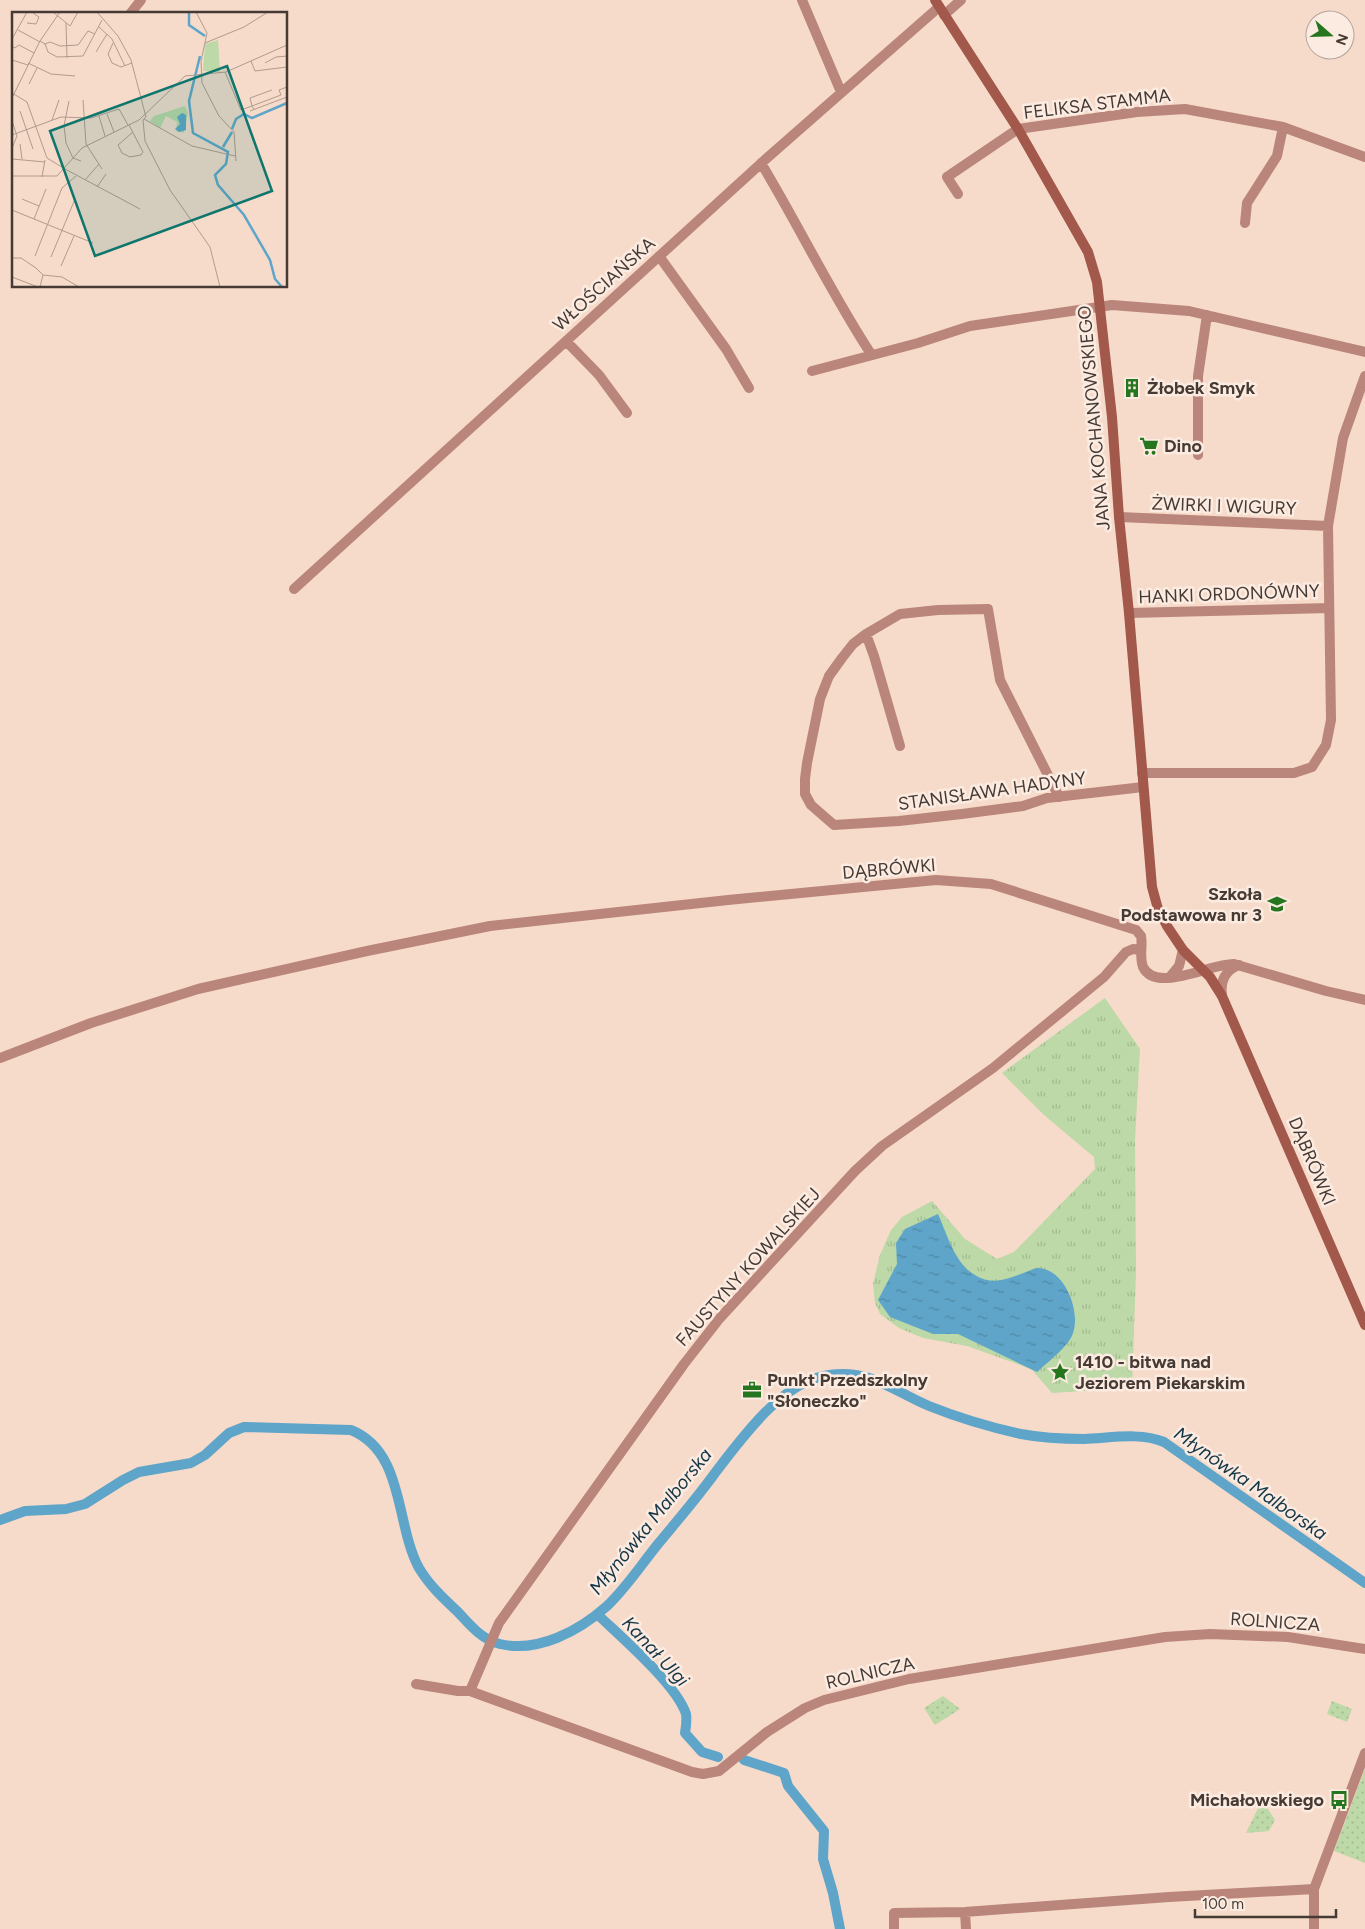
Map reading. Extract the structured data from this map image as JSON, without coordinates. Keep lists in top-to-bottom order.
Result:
{
  "streets": {
    "street": [
      "FELIKSA STAMMA",
      "WŁOŚCIAŃSKA",
      "JANA KOCHANOWSKIEGO",
      "ŻWIRKI I WIGURY",
      "HANKI ORDONÓWNY",
      "STANISŁAWA HADYNY",
      "DĄBRÓWKI",
      "FAUSTYNY KOWALSKIEJ",
      "ROLNICZA"
    ]
  },
  "crossings": [
    ["FELIKSA STAMMA", "JANA KOCHANOWSKIEGO"],
    ["WŁOŚCIAŃSKA", "JANA KOCHANOWSKIEGO"],
    ["JANA KOCHANOWSKIEGO", "ŻWIRKI I WIGURY"],
    ["JANA KOCHANOWSKIEGO", "HANKI ORDONÓWNY"],
    ["JANA KOCHANOWSKIEGO", "STANISŁAWA HADYNY"],
    ["JANA KOCHANOWSKIEGO", "DĄBRÓWKI"],
    ["DĄBRÓWKI", "FAUSTYNY KOWALSKIEJ"],
    ["FAUSTYNY KOWALSKIEJ", "ROLNICZA"]
  ],
  "water": ["Młynówka Malborska", "Kanał Ulgi"],
  "places": {
    "building": ["Żłobek Smyk"],
    "supermarket": ["Dino"],
    "school or university": ["Szkoła Podstawowa nr 3"],
    "place": ["1410 - bitwa nad Jeziorem Piekarskim"],
    "office": ["Punkt Przedszkolny \"Słoneczko\""],
    "bus stop": ["Michałowskiego"]
  },
  "scale_bar": "100 m",
  "north": "right"
}
